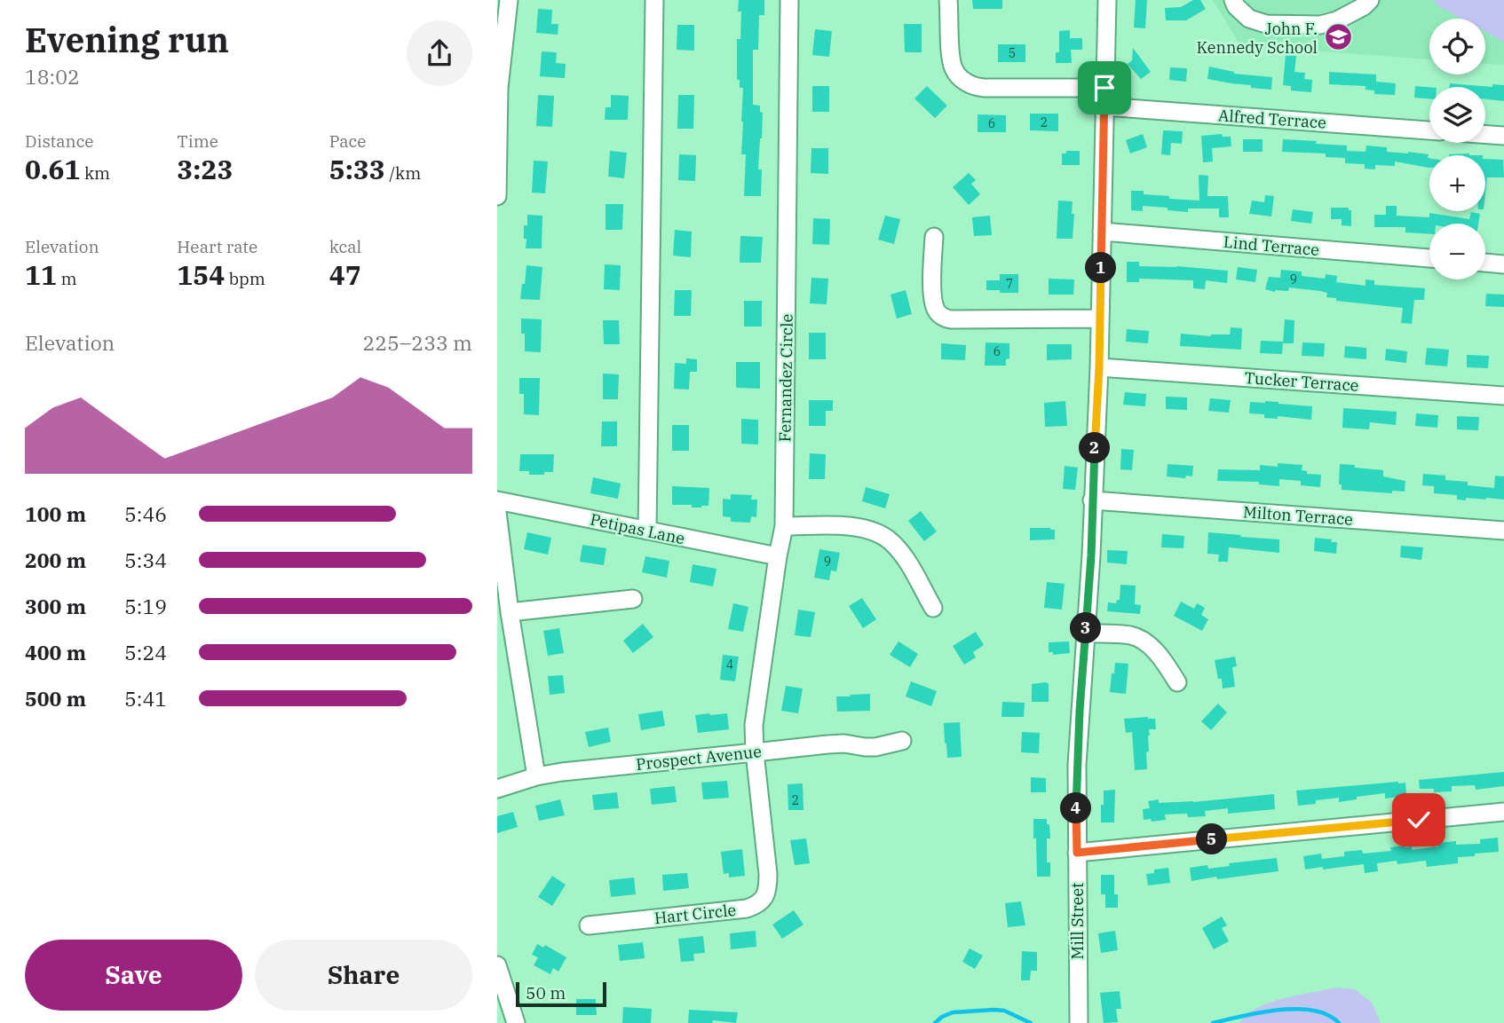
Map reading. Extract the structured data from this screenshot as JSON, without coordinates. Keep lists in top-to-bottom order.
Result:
{
  "streets": {
    "street": [
      "Alfred Terrace",
      "Lind Terrace",
      "Fernandez Circle",
      "Tucker Terrace",
      "Milton Terrace",
      "Petipas Lane",
      "Prospect Avenue",
      "Hart Circle",
      "Mill Street"
    ]
  },
  "crossings": [
    ["Alfred Terrace", "Mill Street"],
    ["Lind Terrace", "Mill Street"],
    ["Fernandez Circle", "Petipas Lane"],
    ["Fernandez Circle", "Prospect Avenue"],
    ["Fernandez Circle", "Hart Circle"],
    ["Tucker Terrace", "Mill Street"],
    ["Milton Terrace", "Mill Street"],
    ["Prospect Avenue", "Hart Circle"]
  ],
  "places": {
    "school or university": ["John F. Kennedy School"]
  },
  "house_numbers": [
    "5",
    "2",
    "6",
    "9",
    "7",
    "6",
    "9",
    "4",
    "2"
  ],
  "scale_bar": "50 m",
  "page": {
    "heading": ["Evening run", "18:02"],
    "map_buttons": ["+", "−"],
    "stats": [
      ["Distance", "0.61 km"],
      ["Time", "3:23"],
      ["Pace", "5:33 /km"],
      ["Elevation", "11 m"],
      ["Heart rate", "154 bpm"],
      ["kcal", "47"]
    ],
    "pins": [
      "1",
      "2",
      "3",
      "4",
      "5"
    ],
    "chart": ["Elevation", "225–233 m"],
    "list": [
      {
        "name": "100 m",
        "note": "5:46"
      },
      {
        "name": "200 m",
        "note": "5:34"
      },
      {
        "name": "300 m",
        "note": "5:19"
      },
      {
        "name": "400 m",
        "note": "5:24"
      },
      {
        "name": "500 m",
        "note": "5:41"
      }
    ],
    "buttons": ["Save", "Share"],
    "scale": "50 m"
  }
}
